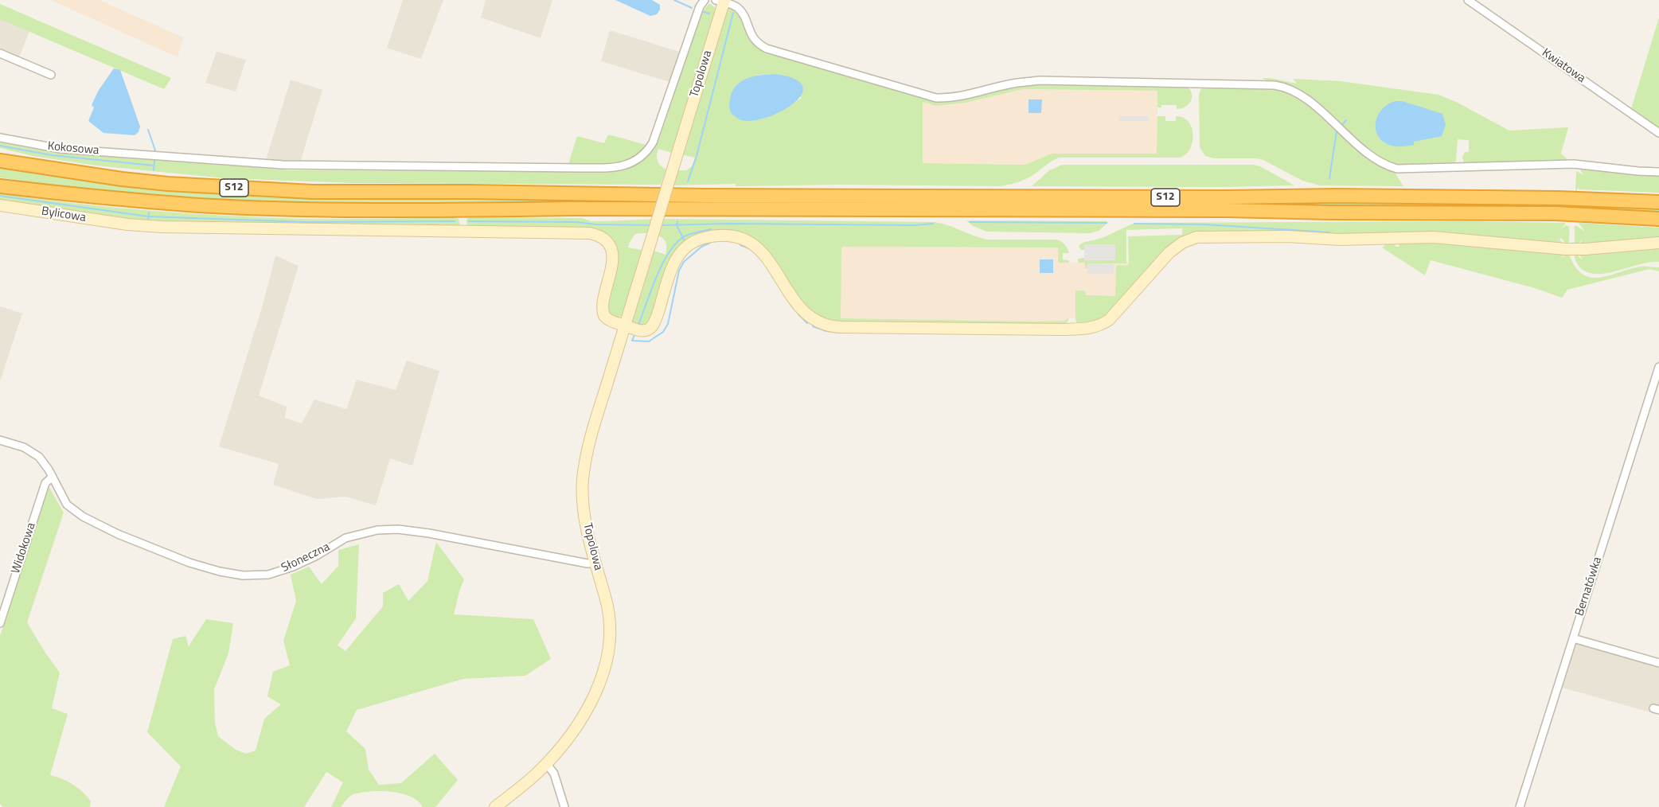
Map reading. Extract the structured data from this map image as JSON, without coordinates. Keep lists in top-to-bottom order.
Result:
{
  "streets": {
    "highway": ["S12"],
    "street": [
      "Kwiatowa",
      "Topolowa",
      "Kokosowa",
      "Bylicowa",
      "Widokowa",
      "Słoneczna",
      "Bernatówka"
    ]
  },
  "crossings": [
    ["Topolowa", "Bylicowa"],
    ["Topolowa", "Słoneczna"],
    ["Widokowa", "Słoneczna"]
  ]
}
